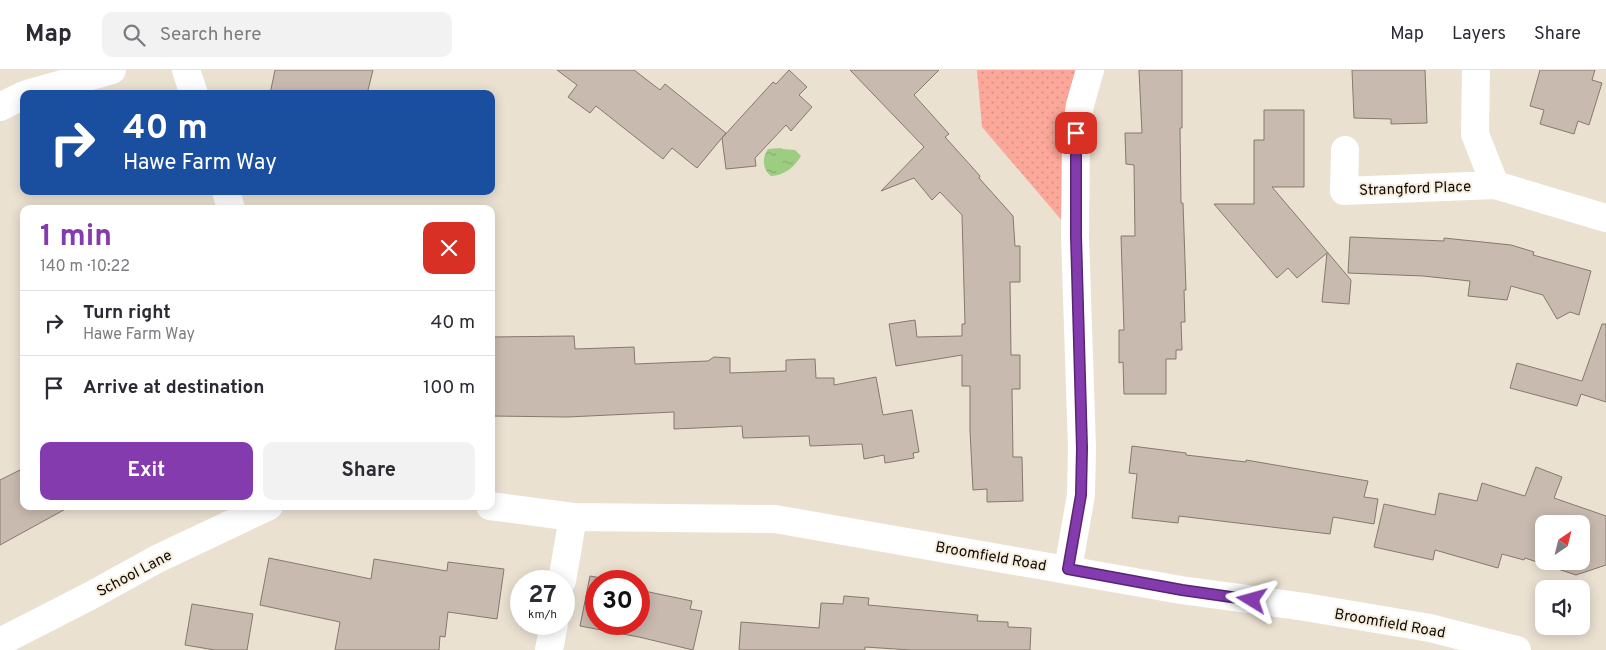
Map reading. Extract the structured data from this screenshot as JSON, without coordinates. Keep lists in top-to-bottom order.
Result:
{
  "streets": {
    "street": ["Strangford Place", "Broomfield Road", "School Lane"]
  },
  "north": "top right",
  "page": {
    "header": "Map",
    "search": "Search here",
    "nav": ["Map", "Layers", "Share"],
    "turn": ["40 m", "Hawe Farm Way"],
    "heading": ["1 min", "140 m · 10:22"],
    "list": [
      {
        "name": "Turn right",
        "note": "Hawe Farm Way",
        "value": "40 m"
      },
      {
        "name": "Arrive at destination",
        "value": "100 m"
      }
    ],
    "buttons": ["Exit", "Share"],
    "speed": "27 km/h",
    "limit": "30"
  }
}
